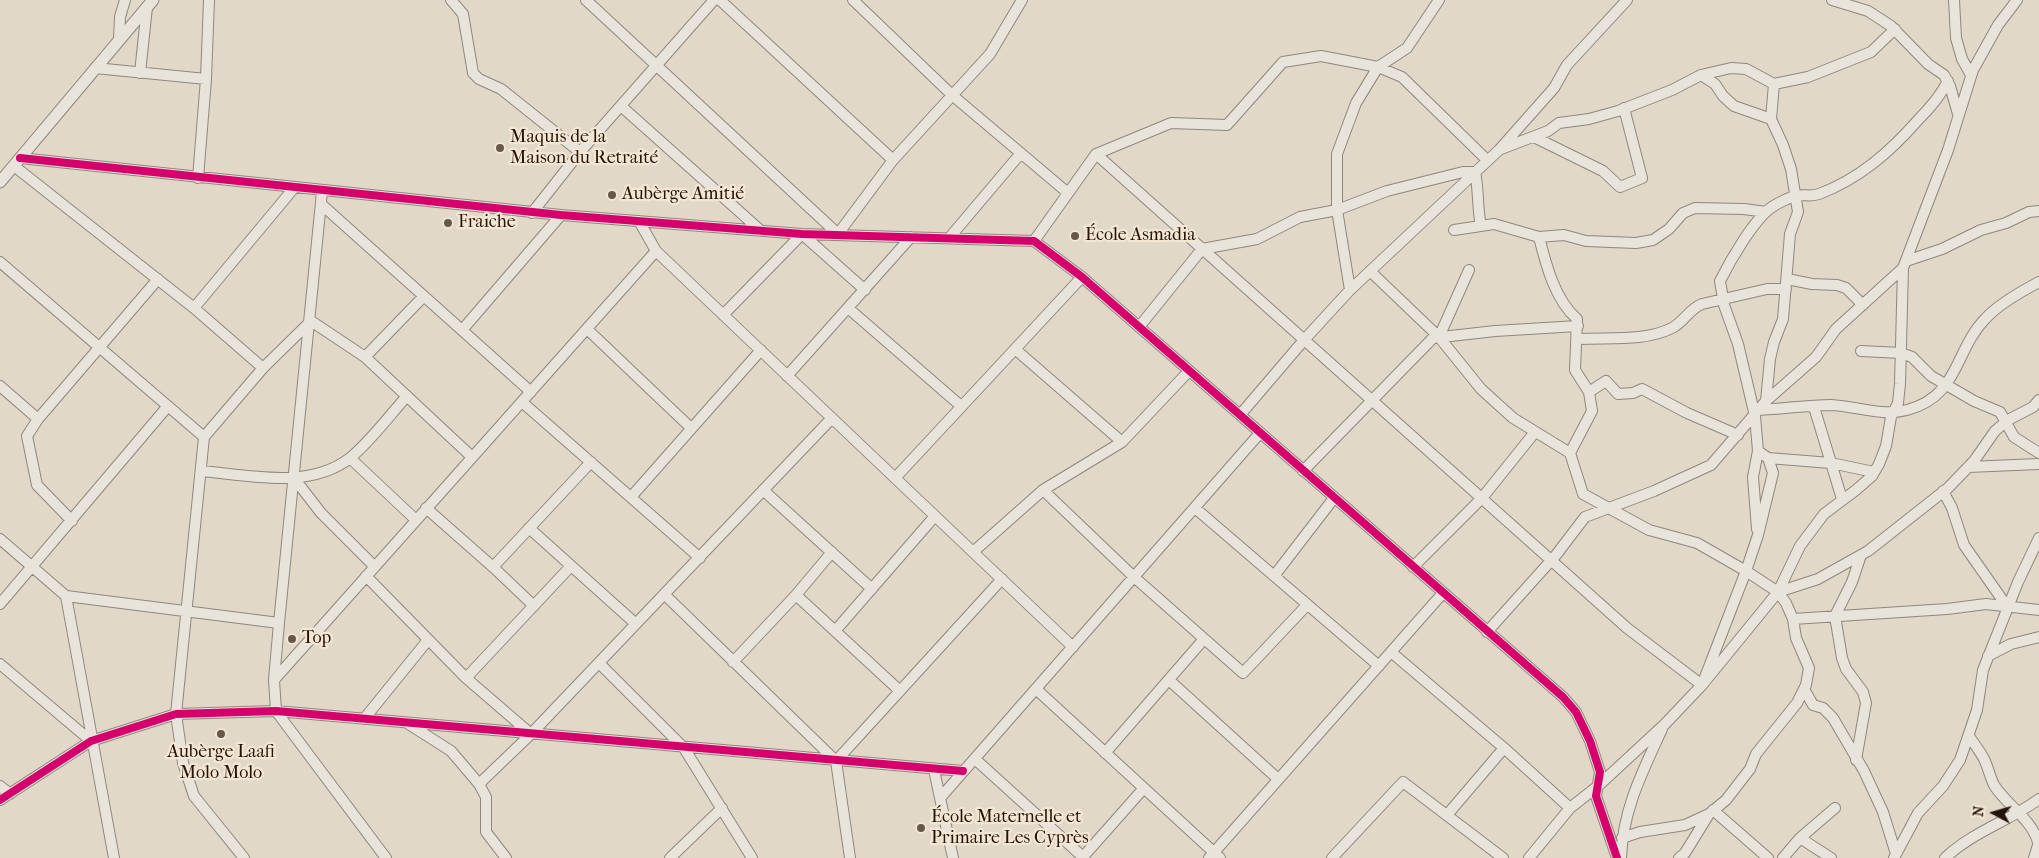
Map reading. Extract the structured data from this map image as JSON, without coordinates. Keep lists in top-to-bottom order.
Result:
{
  "places": [
    "Maquis de la Maison du Retraité",
    "Aubèrge Amitié",
    "Fraiche",
    "École Asmadia",
    "Top",
    "Aubèrge Laafi Molo Molo",
    "École Maternelle et Primaire Les Cyprès"
  ],
  "north": "left"
}
